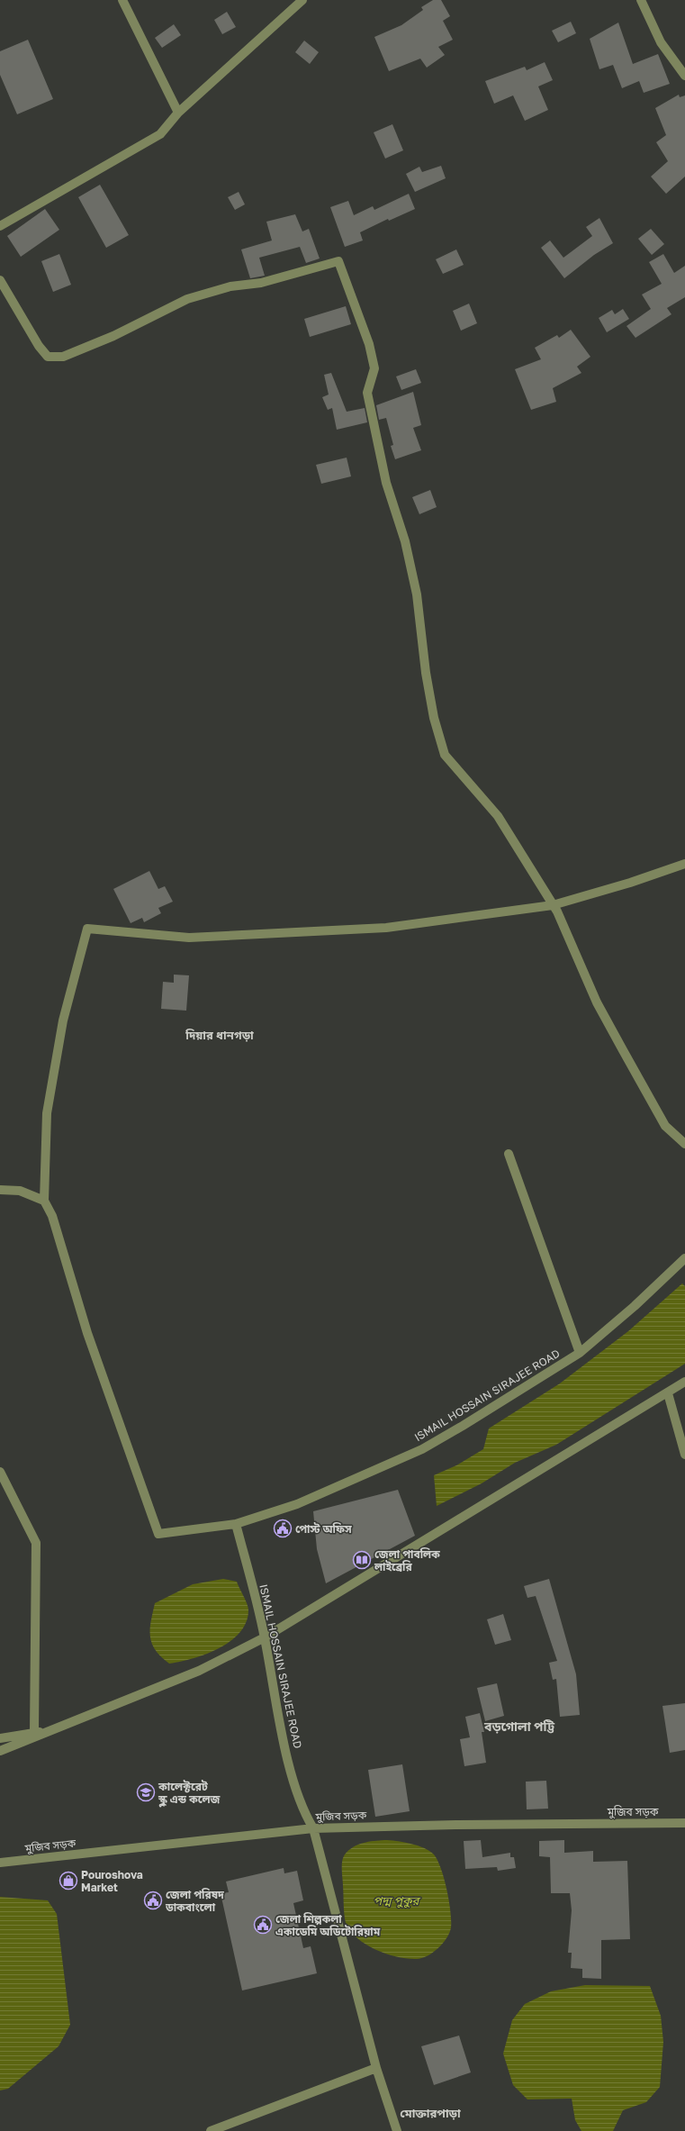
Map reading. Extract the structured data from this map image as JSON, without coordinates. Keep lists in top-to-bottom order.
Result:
{
  "streets": {
    "street": ["ISMAIL HOSSAIN SIRAJEE ROAD", "মুজিব সড়ক"]
  },
  "crossings": [
    ["ISMAIL HOSSAIN SIRAJEE ROAD", "মুজিব সড়ক"]
  ],
  "districts": ["দিয়ার ধানগড়া", "বড়গোলা পট্টি", "মোক্তারপাড়া"],
  "water": ["পদ্ম পুকুর"],
  "places": {
    "public building": ["পোস্ট অফিস", "জেলা পরিষদ ডাকবাংলো", "জেলা শিল্পকলা একাডেমি অডিটোরিয়াম"],
    "library": ["জেলা পাবলিক লাইব্রেরি"],
    "school or university": ["কালেক্টরেট স্কুল এন্ড কলেজ"],
    "shop": ["Pouroshova Market"]
  }
}
